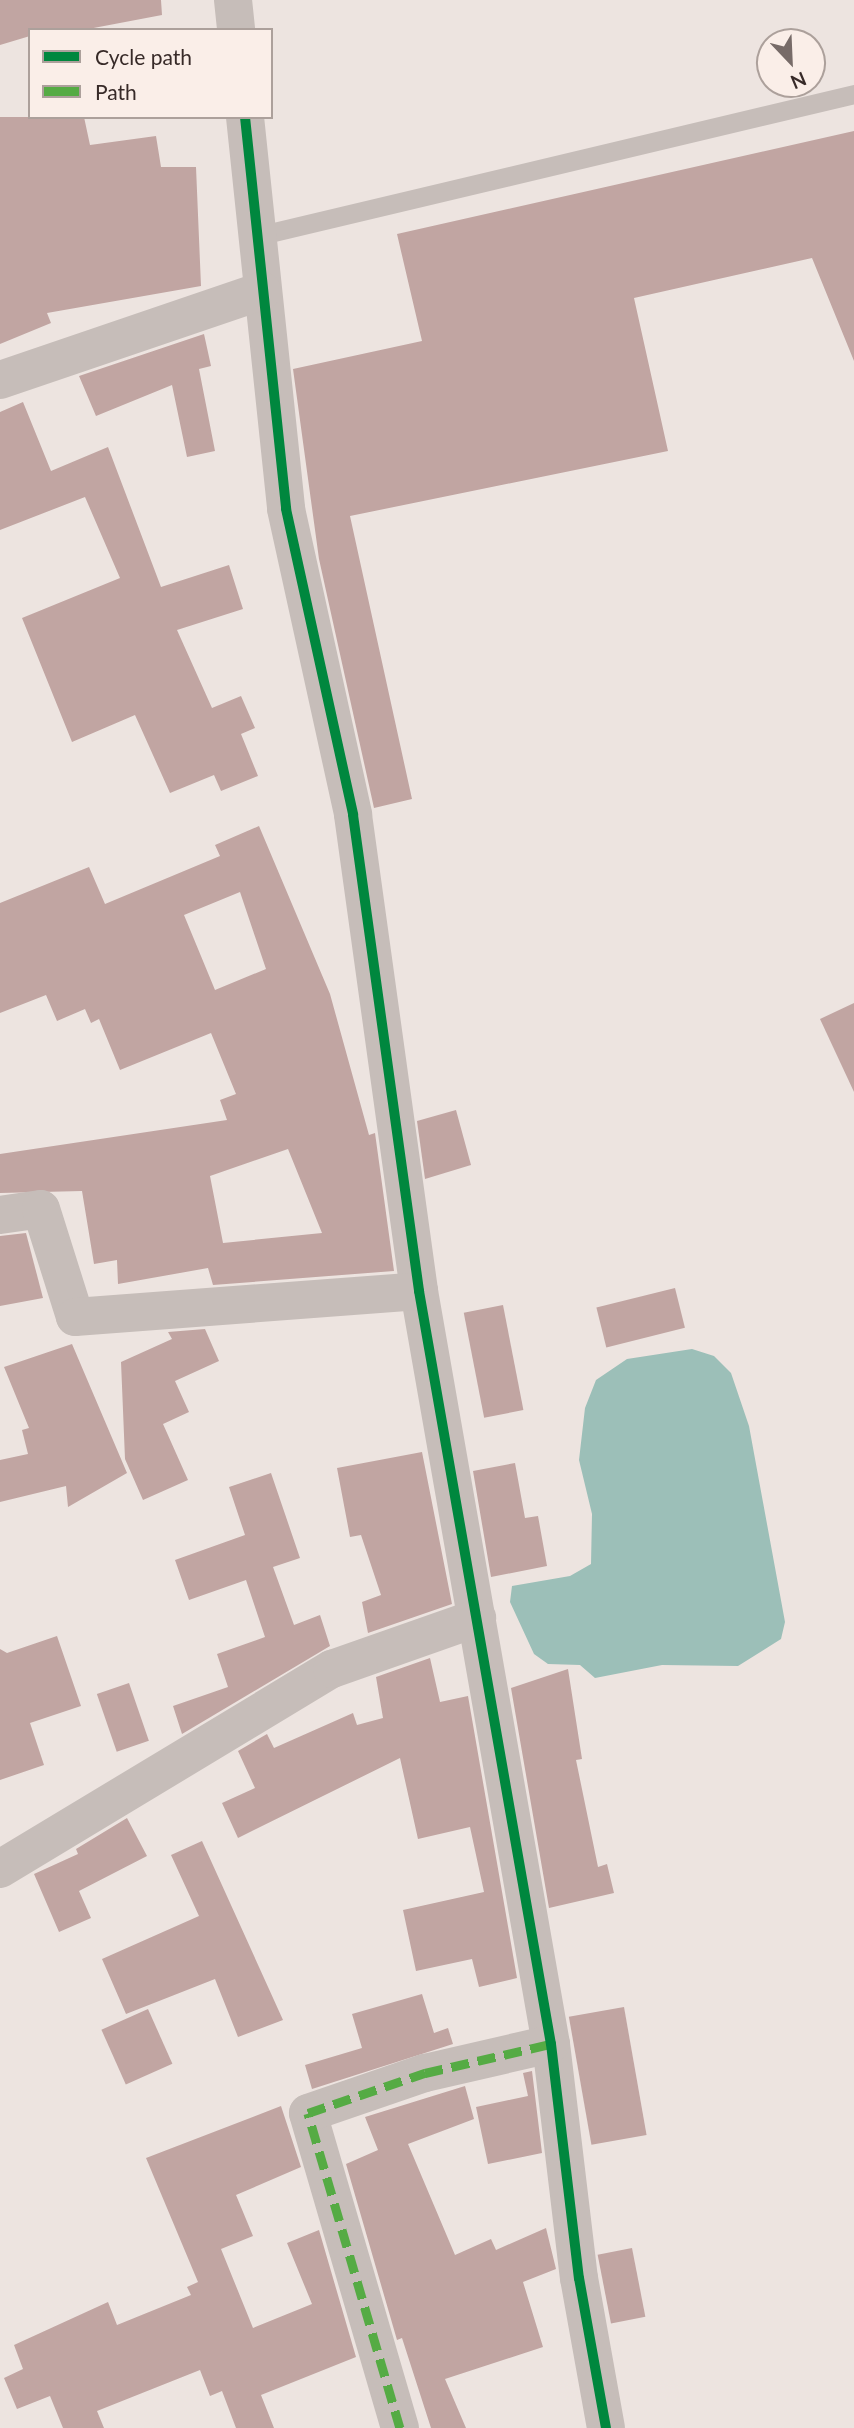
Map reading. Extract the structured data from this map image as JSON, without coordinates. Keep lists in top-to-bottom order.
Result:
{
  "legend": ["Cycle path", "Path"],
  "north": "bottom right"
}
